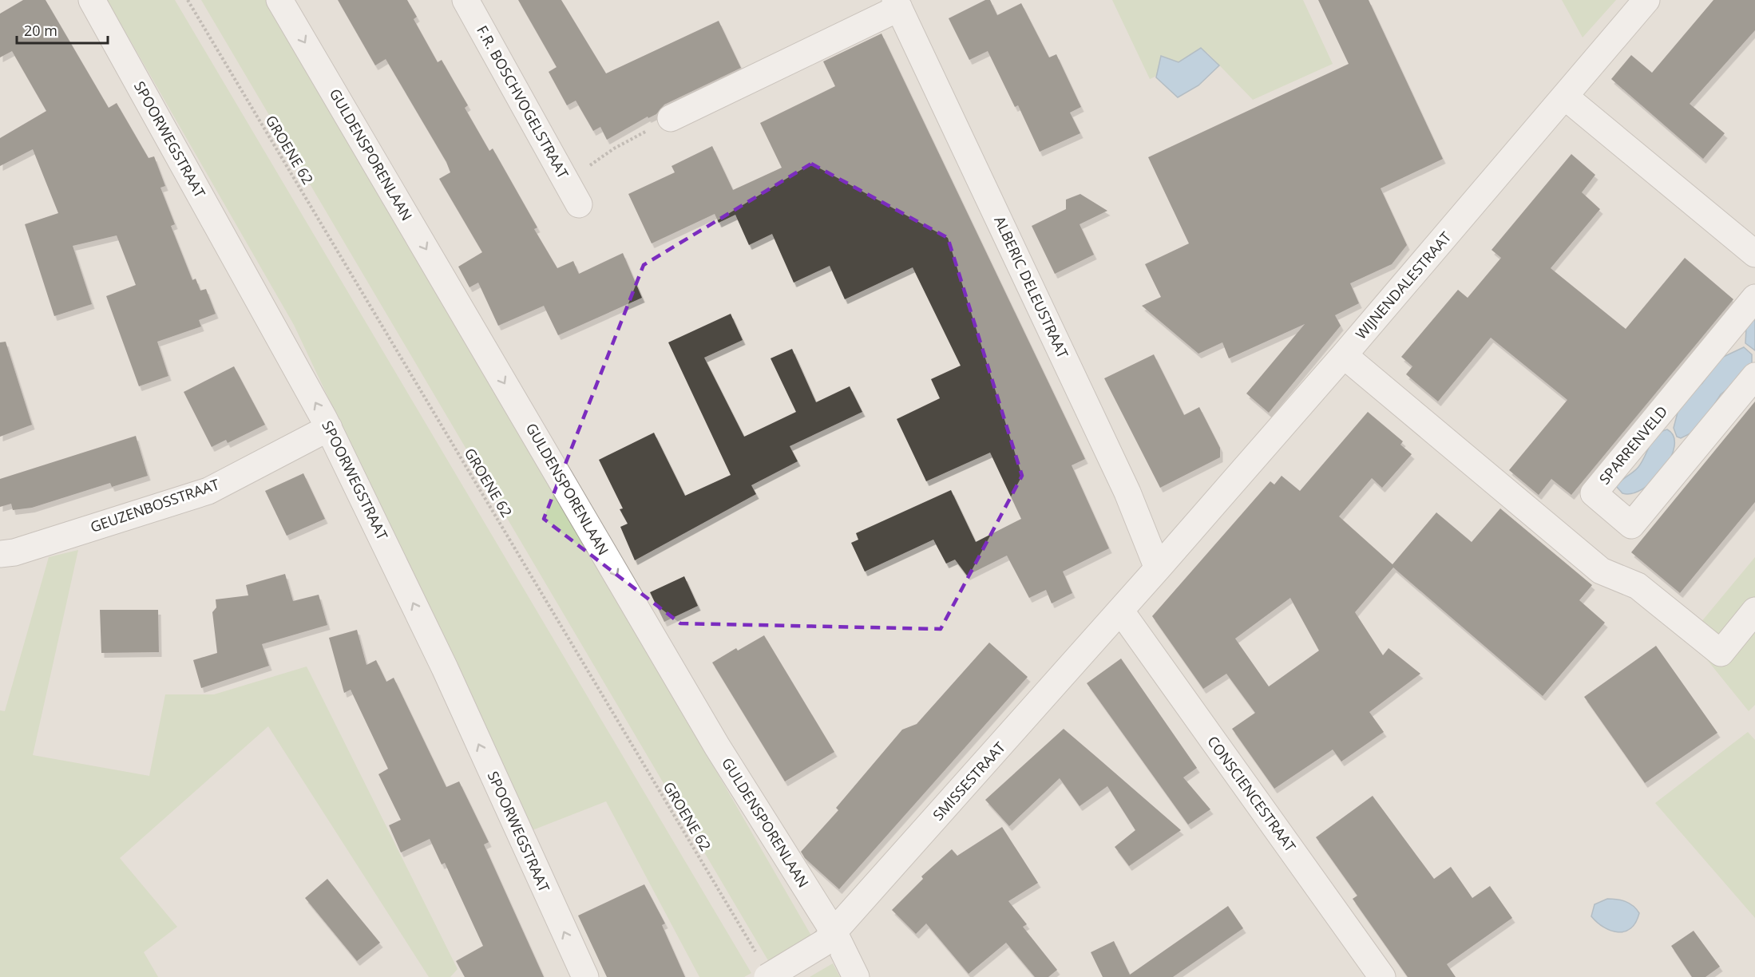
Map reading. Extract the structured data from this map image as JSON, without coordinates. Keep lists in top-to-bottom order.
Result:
{
  "streets": {
    "street": [
      "F.R. BOSCHVOGELSTRAAT",
      "SPOORWEGSTRAAT",
      "GULDENSPORENLAAN",
      "WIJNENDALESTRAAT",
      "ALBERIC DELEUSTRAAT",
      "SPARRENVELD",
      "GEUZENBOSSTRAAT",
      "SMISSESTRAAT",
      "CONSCIENCESTRAAT"
    ],
    "path": ["GROENE 62"]
  },
  "crossings": [
    ["SPOORWEGSTRAAT", "GEUZENBOSSTRAAT"],
    ["GULDENSPORENLAAN", "SMISSESTRAAT"],
    ["WIJNENDALESTRAAT", "ALBERIC DELEUSTRAAT"],
    ["WIJNENDALESTRAAT", "SMISSESTRAAT"],
    ["ALBERIC DELEUSTRAAT", "SMISSESTRAAT"],
    ["SMISSESTRAAT", "CONSCIENCESTRAAT"]
  ],
  "one_way": ["SPOORWEGSTRAAT", "GULDENSPORENLAAN"],
  "scale_bar": "20 m"
}
